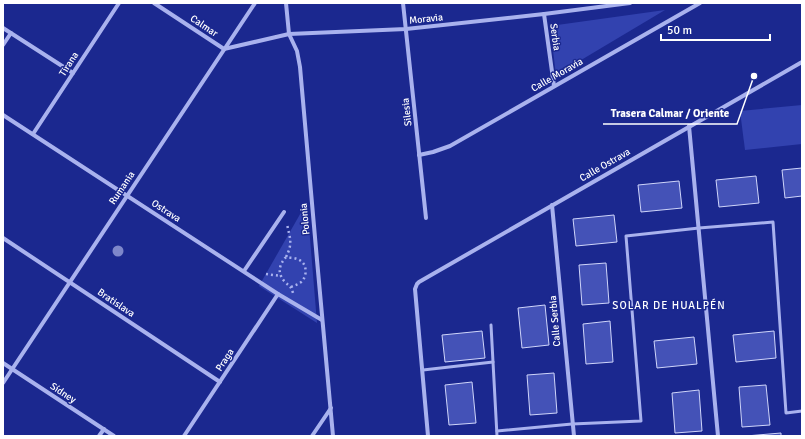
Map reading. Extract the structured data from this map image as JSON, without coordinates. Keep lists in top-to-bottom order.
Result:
{
  "streets": {
    "street": [
      "Moravia",
      "Calmar",
      "Serbia",
      "Tirana",
      "Calle Moravia",
      "Silesia",
      "Calle Ostrava",
      "Rumania",
      "Ostrava",
      "Polonia",
      "Bratislava",
      "Calle Serbia",
      "Praga",
      "Sídney"
    ]
  },
  "crossings": [
    ["Moravia", "Calmar"],
    ["Moravia", "Serbia"],
    ["Moravia", "Silesia"],
    ["Moravia", "Rumania"],
    ["Moravia", "Polonia"],
    ["Calmar", "Rumania"],
    ["Serbia", "Calle Moravia"],
    ["Tirana", "Ostrava"],
    ["Calle Moravia", "Silesia"],
    ["Calle Ostrava", "Calle Serbia"],
    ["Rumania", "Ostrava"],
    ["Rumania", "Bratislava"],
    ["Rumania", "Sídney"],
    ["Ostrava", "Polonia"],
    ["Ostrava", "Praga"],
    ["Bratislava", "Praga"]
  ],
  "districts": ["SOLAR DE HUALPÉN"],
  "places": ["Trasera Calmar / Oriente"],
  "scale_bar": "50 m"
}
